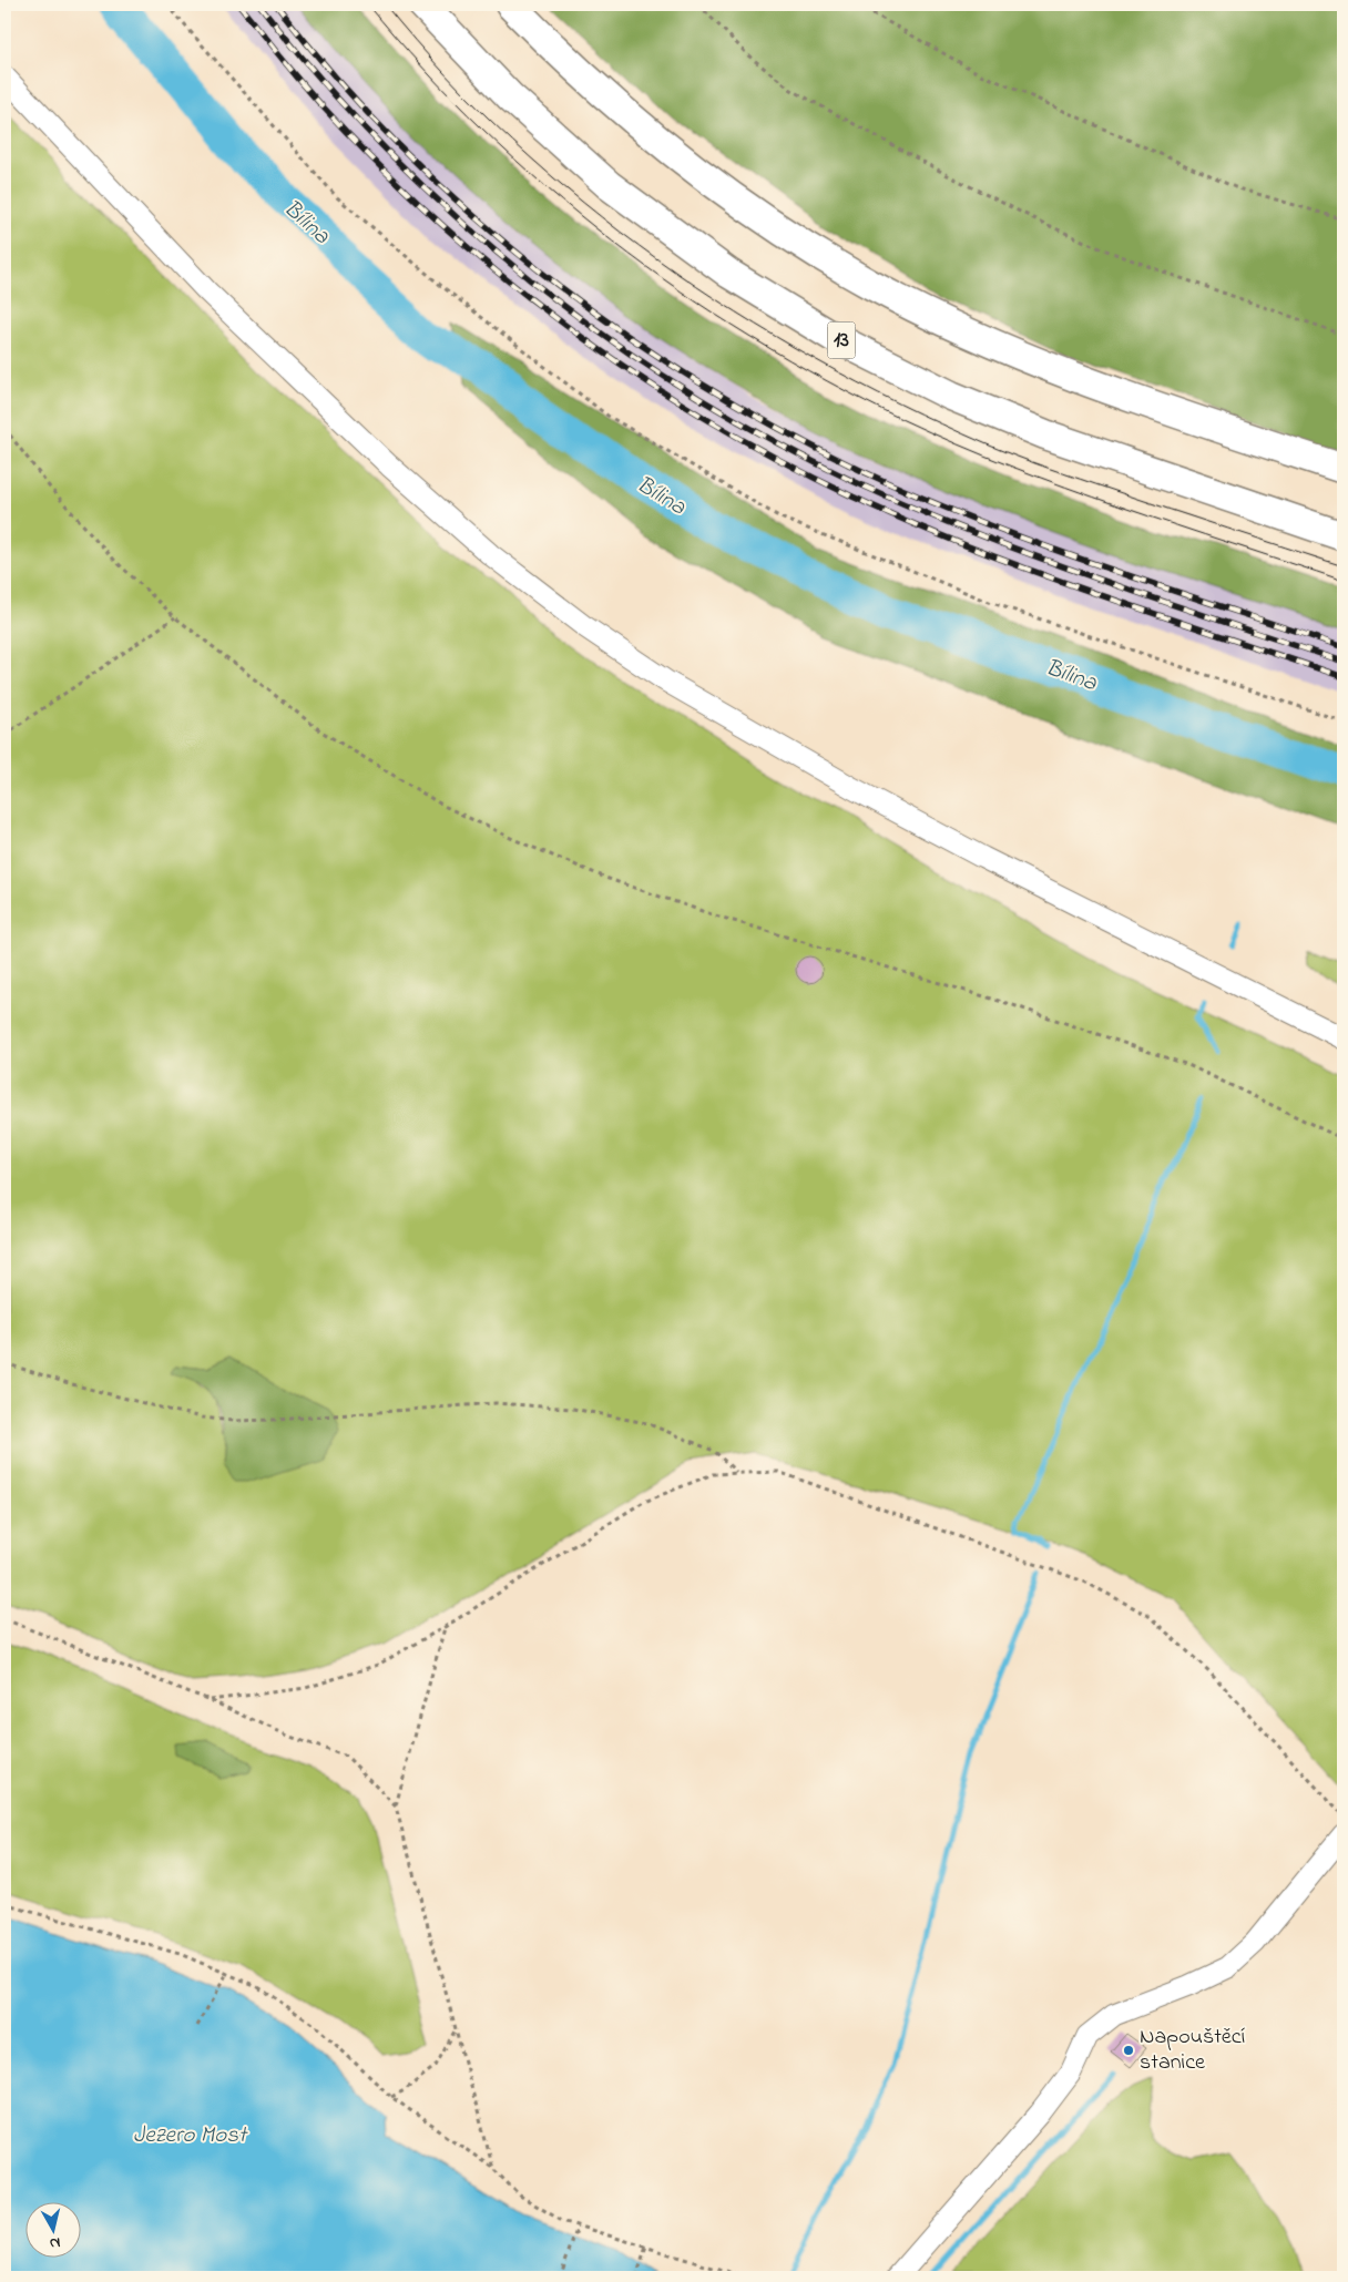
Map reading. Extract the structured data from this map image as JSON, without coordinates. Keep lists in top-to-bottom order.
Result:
{
  "streets": {
    "highway": ["13"]
  },
  "water": ["Bílina", "Jezero Most"],
  "places": ["Napouštěcí stanice"],
  "north": "bottom"
}
